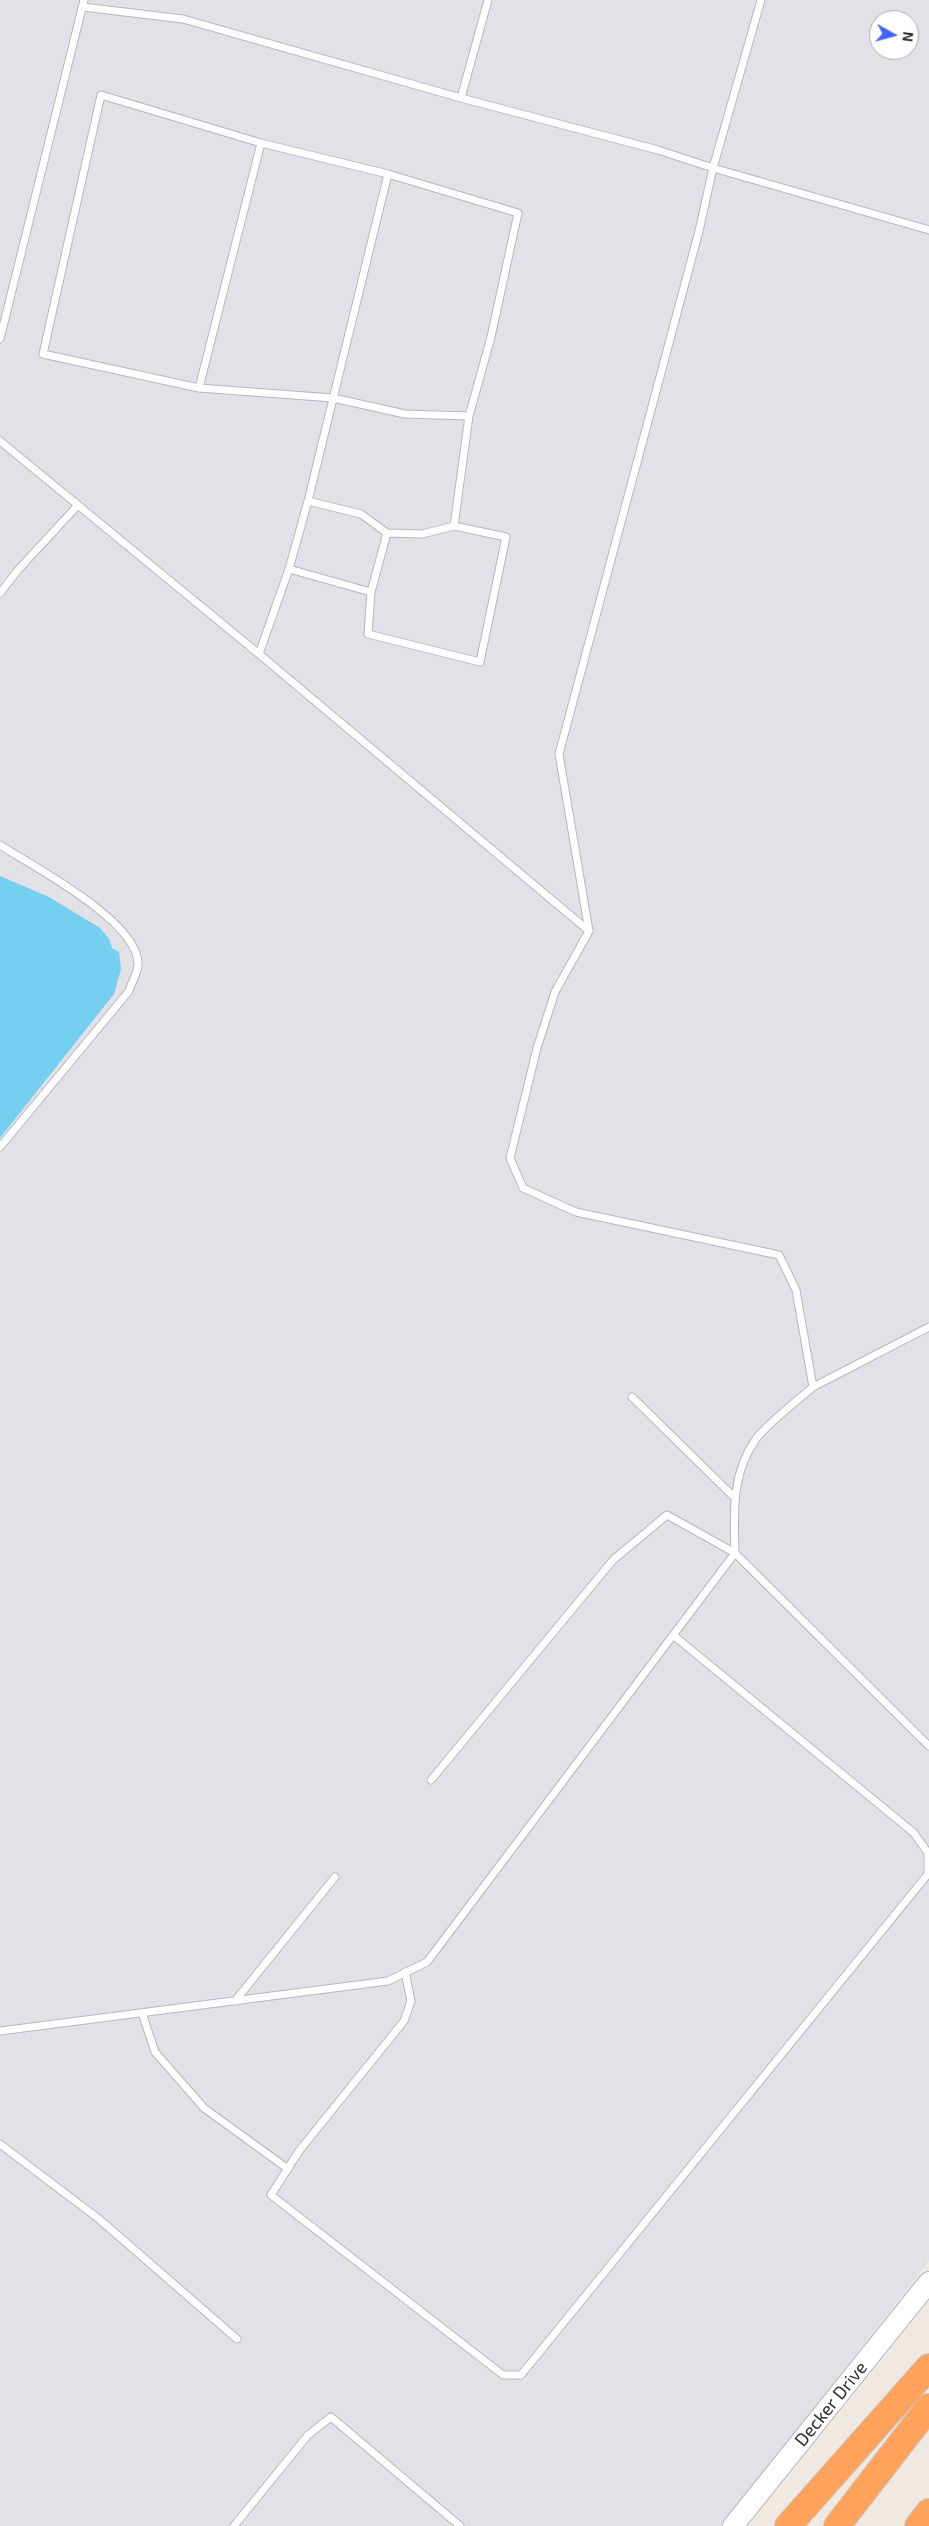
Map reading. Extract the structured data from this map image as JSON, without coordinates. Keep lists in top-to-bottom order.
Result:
{
  "streets": {
    "main road": ["Decker Drive"]
  },
  "north": "right"
}
